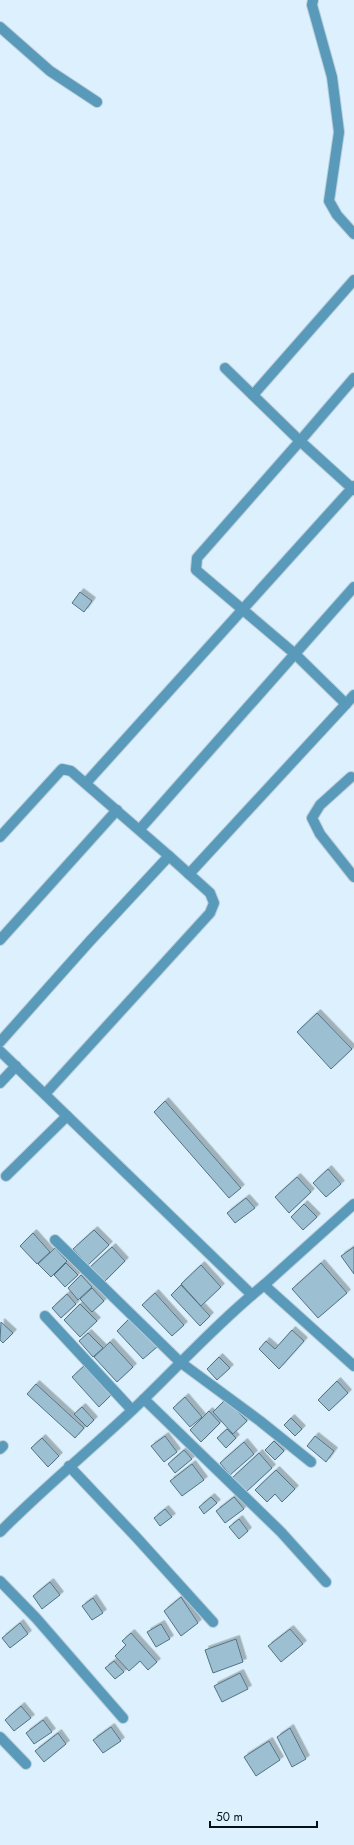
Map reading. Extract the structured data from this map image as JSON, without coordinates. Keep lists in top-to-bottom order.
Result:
{
  "scale_bar": "50 m"
}
